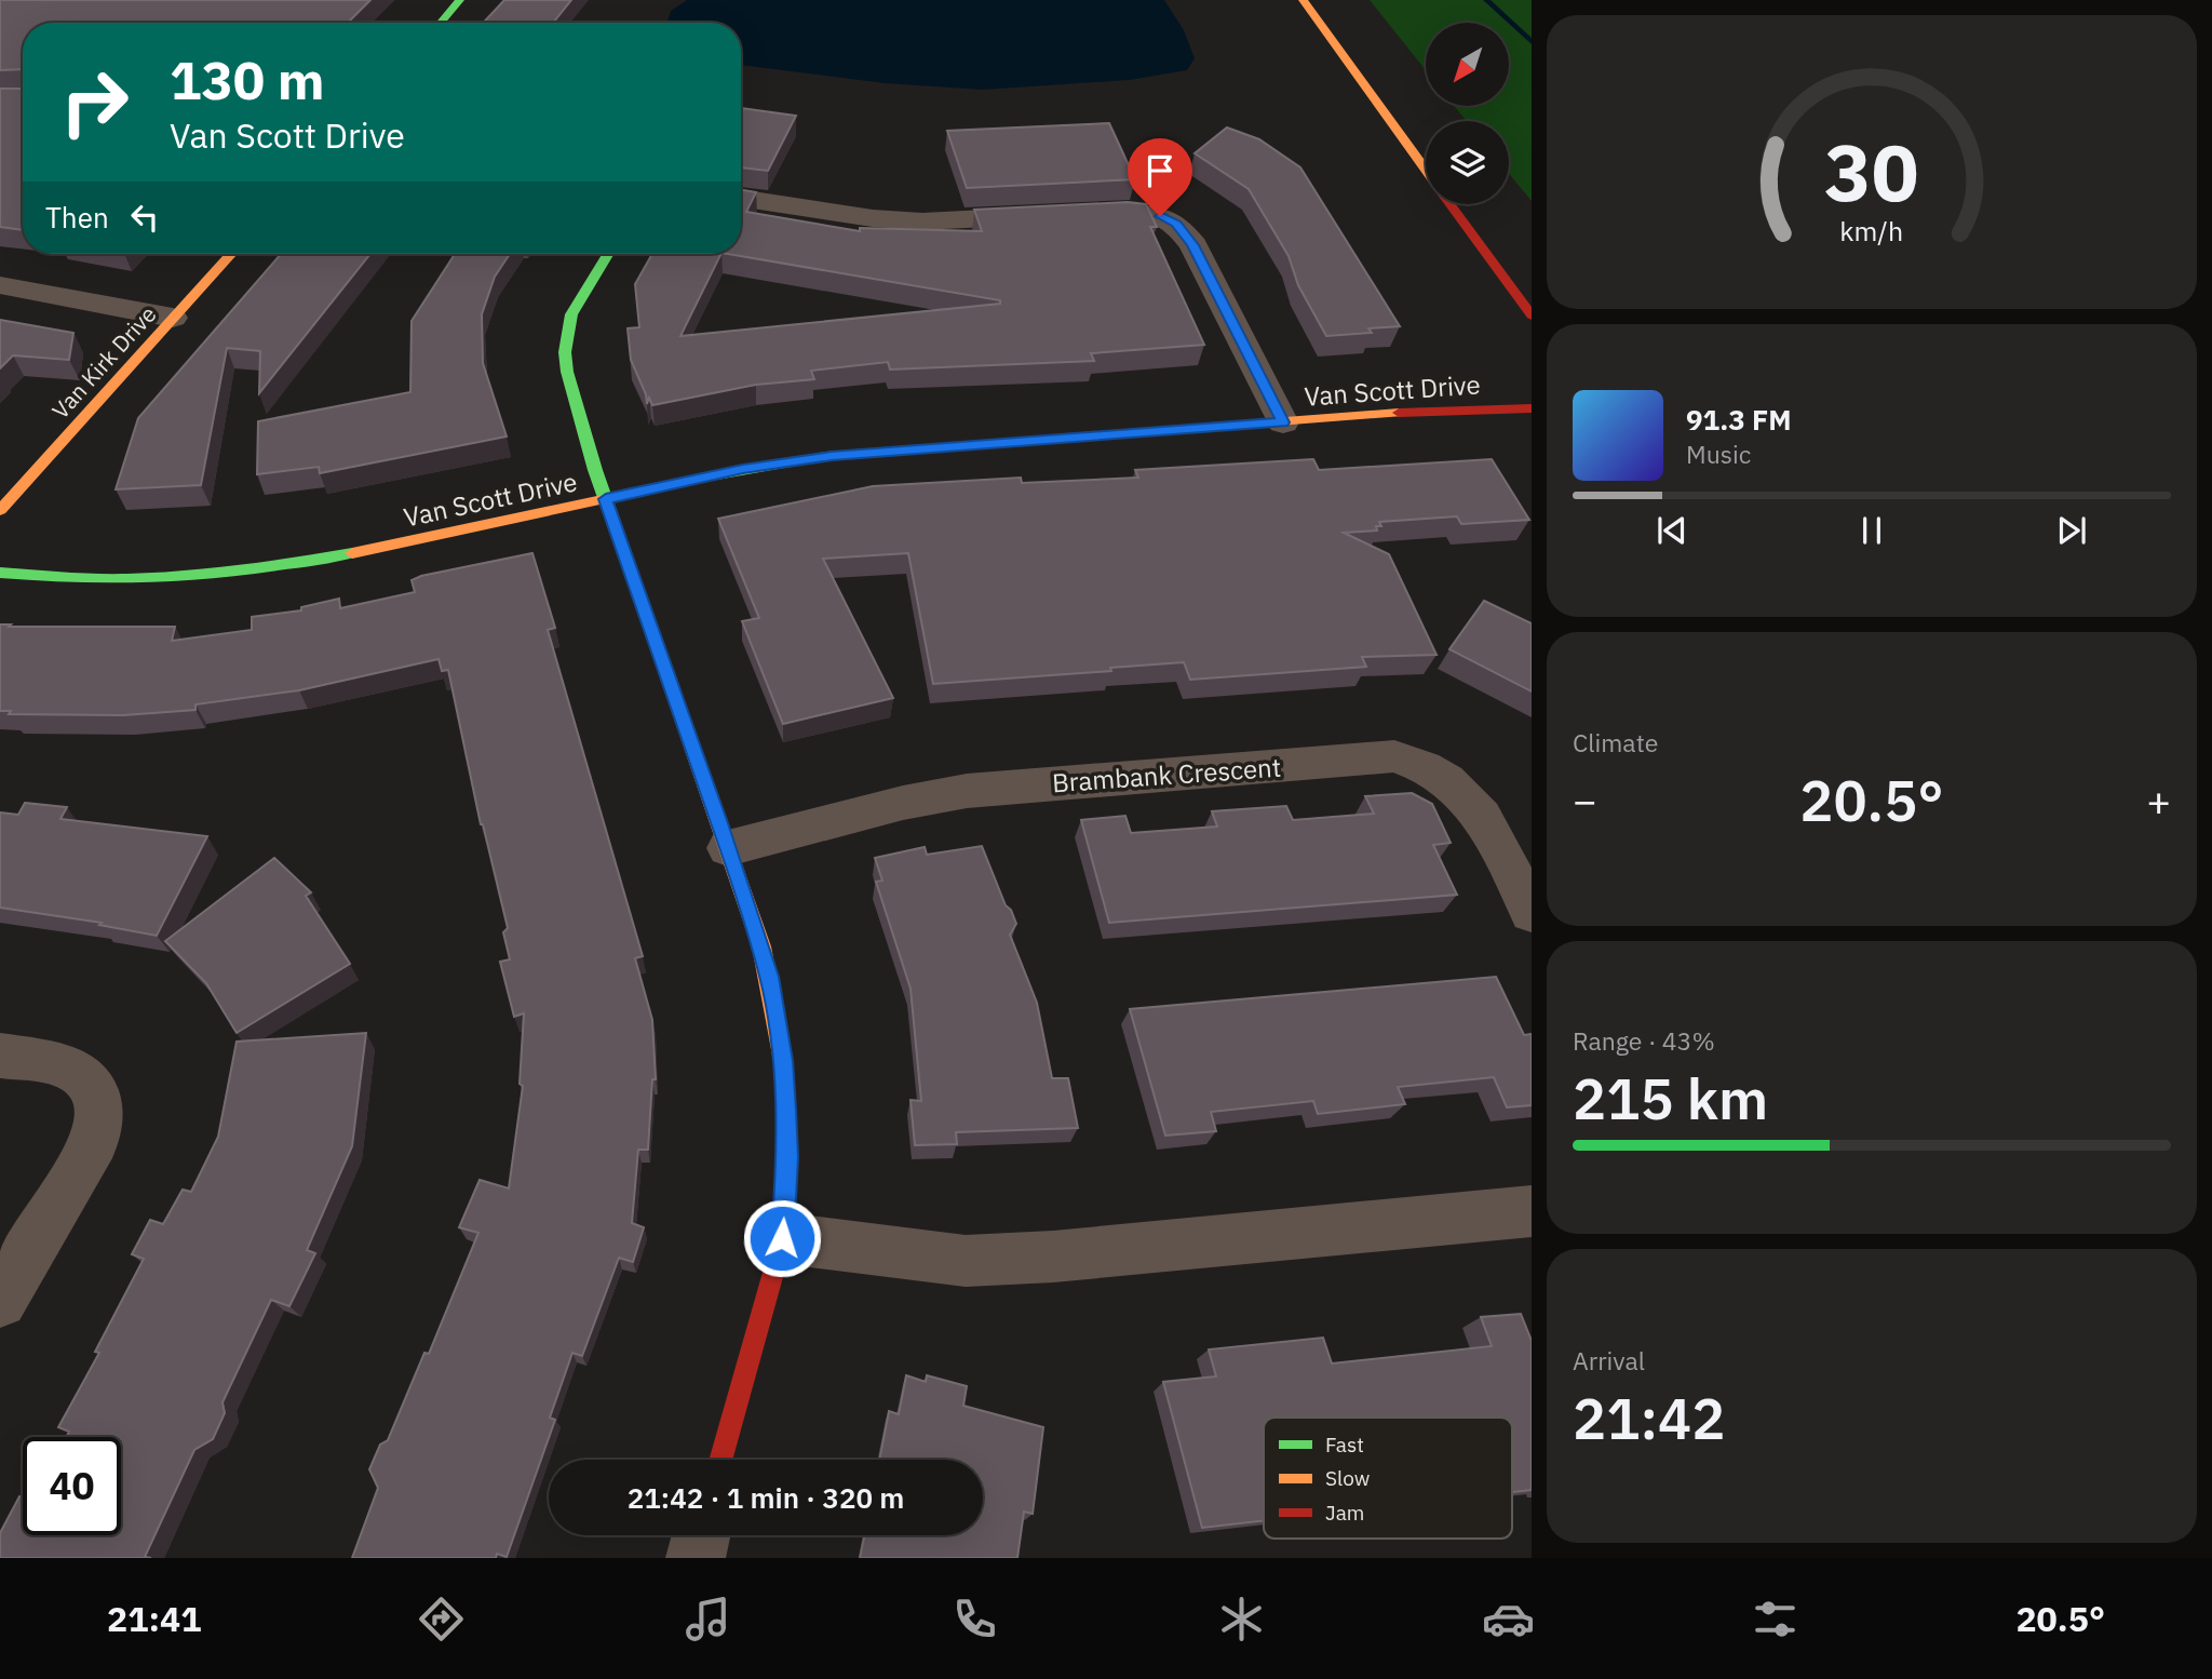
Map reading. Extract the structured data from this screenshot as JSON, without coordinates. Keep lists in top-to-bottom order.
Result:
{
  "streets": {
    "street": ["Van Kirk Drive", "Van Scott Drive", "Brambank Crescent"]
  },
  "legend": ["Fast", "Slow", "Jam"],
  "north": "bottom left",
  "page": {
    "turn": ["130 m", "Van Scott Drive"],
    "then": "Then",
    "song": ["91.3 FM", "Music"],
    "tile": [
      "Climate",
      ["Range · 43%", "215 km"],
      ["Arrival", "21:42"]
    ],
    "heat": ["−", "20.5°", "+"],
    "limit": "40",
    "trip": "21:42 · 1 min · 320 m",
    "tabs": ["21:41", "20.5°"],
    "gauge": ["30", "km/h"]
  }
}
